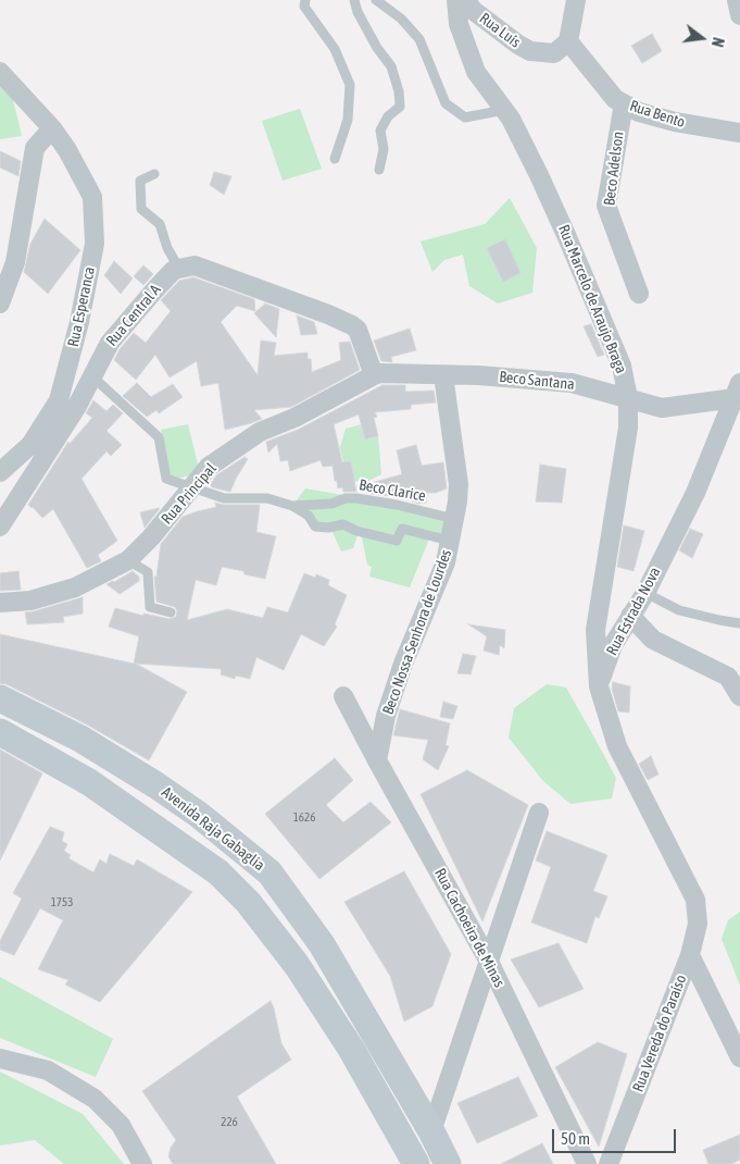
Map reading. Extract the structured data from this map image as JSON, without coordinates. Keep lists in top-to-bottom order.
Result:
{
  "streets": {
    "main road": ["Avenida Raja Gabaglia"],
    "street": [
      "Rua Luís",
      "Rua Bento",
      "Beco Adelson",
      "Rua Marcelo de Araujo Braga",
      "Rua Esperanca",
      "Rua Central A",
      "Beco Santana",
      "Rua Principal",
      "Rua Estrada Nova",
      "Beco Nossa Senhora de Lourdes",
      "Rua Cachoeira de Minas",
      "Rua Vereda do Paraíso"
    ],
    "lane": ["Beco Clarice"]
  },
  "crossings": [
    ["Rua Luís", "Rua Bento"],
    ["Rua Bento", "Beco Adelson"],
    ["Rua Marcelo de Araujo Braga", "Beco Santana"],
    ["Rua Marcelo de Araujo Braga", "Rua Estrada Nova"],
    ["Rua Marcelo de Araujo Braga", "Rua Vereda do Paraíso"],
    ["Beco Santana", "Rua Principal"],
    ["Beco Santana", "Beco Nossa Senhora de Lourdes"],
    ["Beco Clarice", "Beco Nossa Senhora de Lourdes"],
    ["Rua Principal", "Beco Nossa Senhora de Lourdes"],
    ["Rua Estrada Nova", "Rua Vereda do Paraíso"],
    ["Beco Nossa Senhora de Lourdes", "Rua Cachoeira de Minas"]
  ],
  "house_numbers": ["1626", "1753", "226"],
  "scale_bar": "50 m",
  "north": "right"
}
